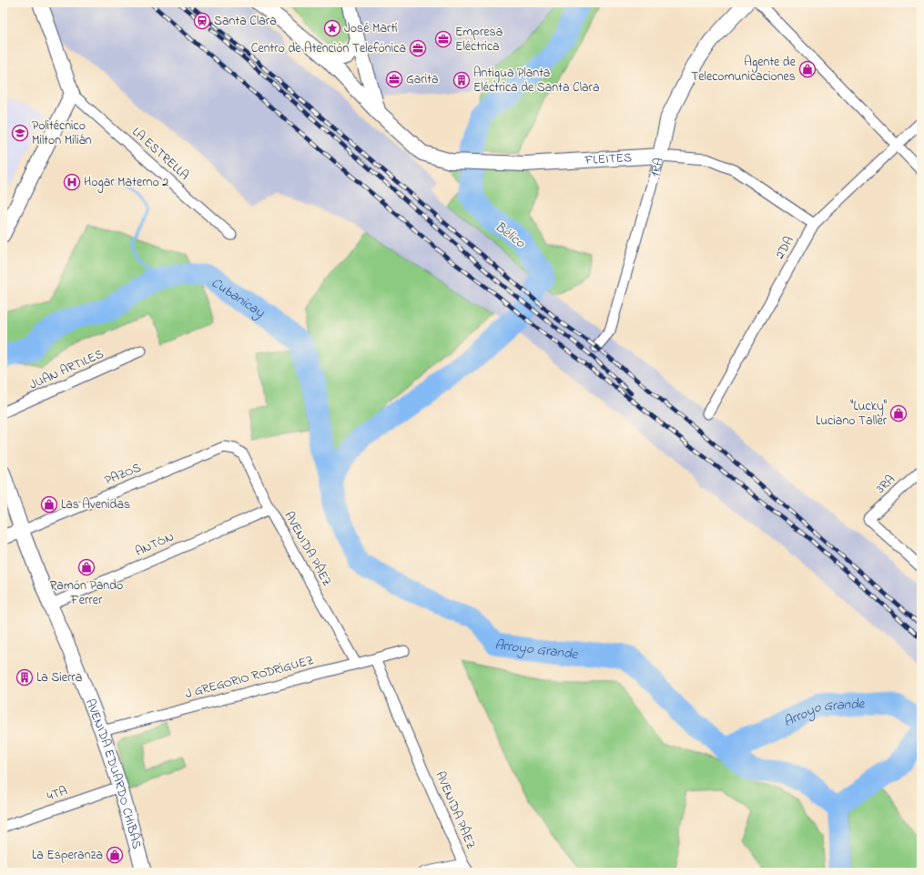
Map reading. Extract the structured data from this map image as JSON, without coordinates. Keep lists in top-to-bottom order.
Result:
{
  "streets": {
    "main road": ["FLEITES", "1RA", "AVENIDA EDUARDO CHIBÁS"],
    "street": [
      "LA ESTRELLA",
      "2DA",
      "JUAN ARTILES",
      "PAZOS",
      "3RA",
      "ANTÓN",
      "AVENIDA PÁEZ",
      "J GREGORIO RODRÍGUEZ",
      "4TA"
    ]
  },
  "crossings": [
    ["FLEITES", "1RA"],
    ["FLEITES", "2DA"],
    ["PAZOS", "AVENIDA PÁEZ"],
    ["PAZOS", "AVENIDA EDUARDO CHIBÁS"],
    ["ANTÓN", "AVENIDA PÁEZ"],
    ["ANTÓN", "AVENIDA EDUARDO CHIBÁS"],
    ["AVENIDA PÁEZ", "J GREGORIO RODRÍGUEZ"],
    ["J GREGORIO RODRÍGUEZ", "AVENIDA EDUARDO CHIBÁS"],
    ["AVENIDA EDUARDO CHIBÁS", "4TA"]
  ],
  "water": ["Bélico", "Cubanicay", "Arroyo Grande"],
  "places": {
    "station": ["Santa Clara"],
    "place": ["José Martí"],
    "office": ["Empresa Eléctrica", "Centro de Atención Telefónica", "Garita"],
    "shop": [
      "Agente de Telecomunicaciones",
      "\"Lucky\" Luciano Taller",
      "Las Avenidas",
      "Ramón Pando Ferrer",
      "La Esperanza"
    ],
    "building": ["Antigua Planta Eléctrica de Santa Clara", "La Sierra"],
    "school or university": ["Politécnico Milton Milián"],
    "hospital": ["Hogar Materno 2"]
  }
}
